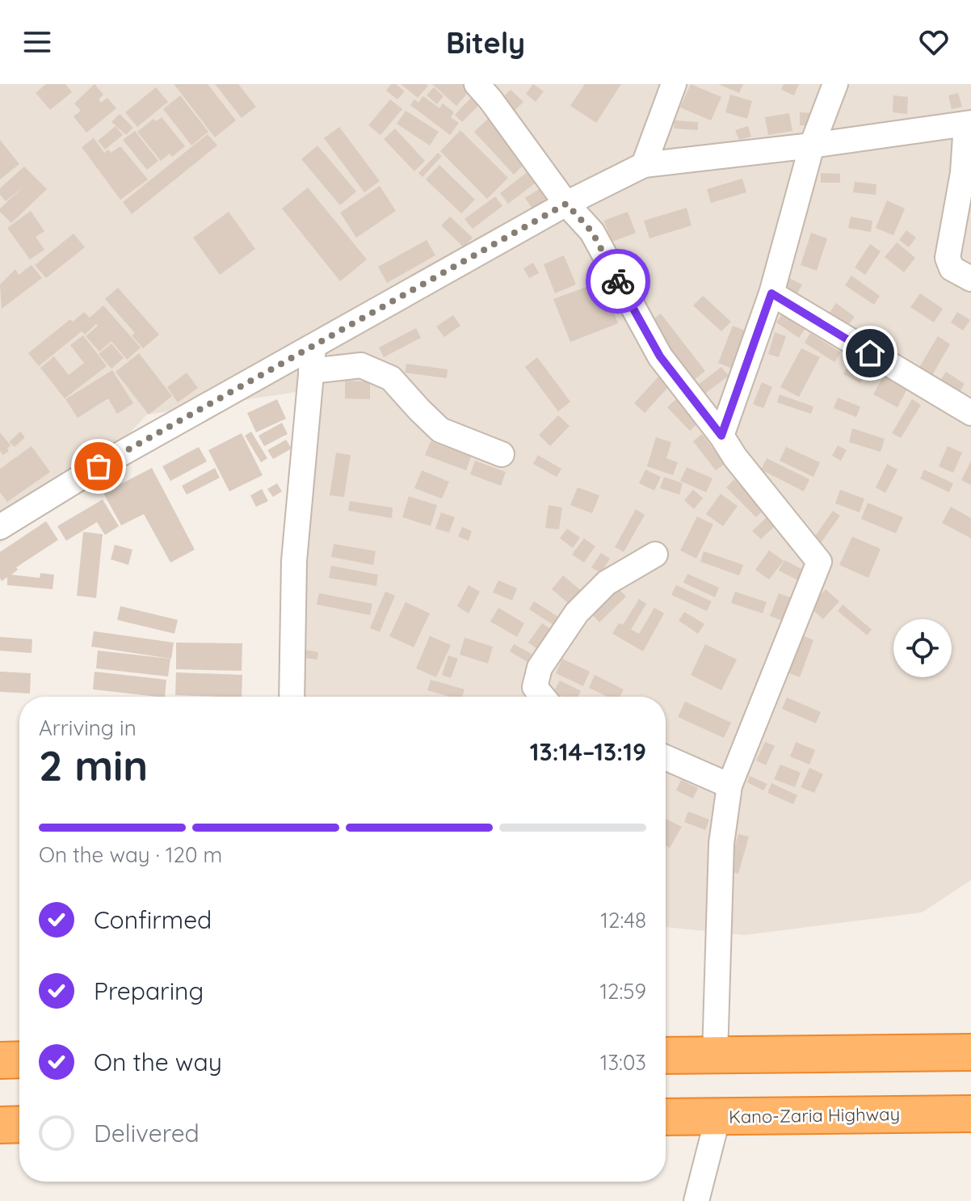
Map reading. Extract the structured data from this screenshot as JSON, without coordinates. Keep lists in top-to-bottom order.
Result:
{
  "streets": {
    "highway": ["Kano-Zaria Highway"]
  },
  "page": {
    "header": "Bitely",
    "heading": ["2 min", "Arriving in", "13:14–13:19"],
    "bar": "On the way · 120 m",
    "list": [
      ["Confirmed", "12:48"],
      ["Preparing", "12:59"],
      ["On the way", "13:03"],
      "Delivered"
    ]
  }
}
